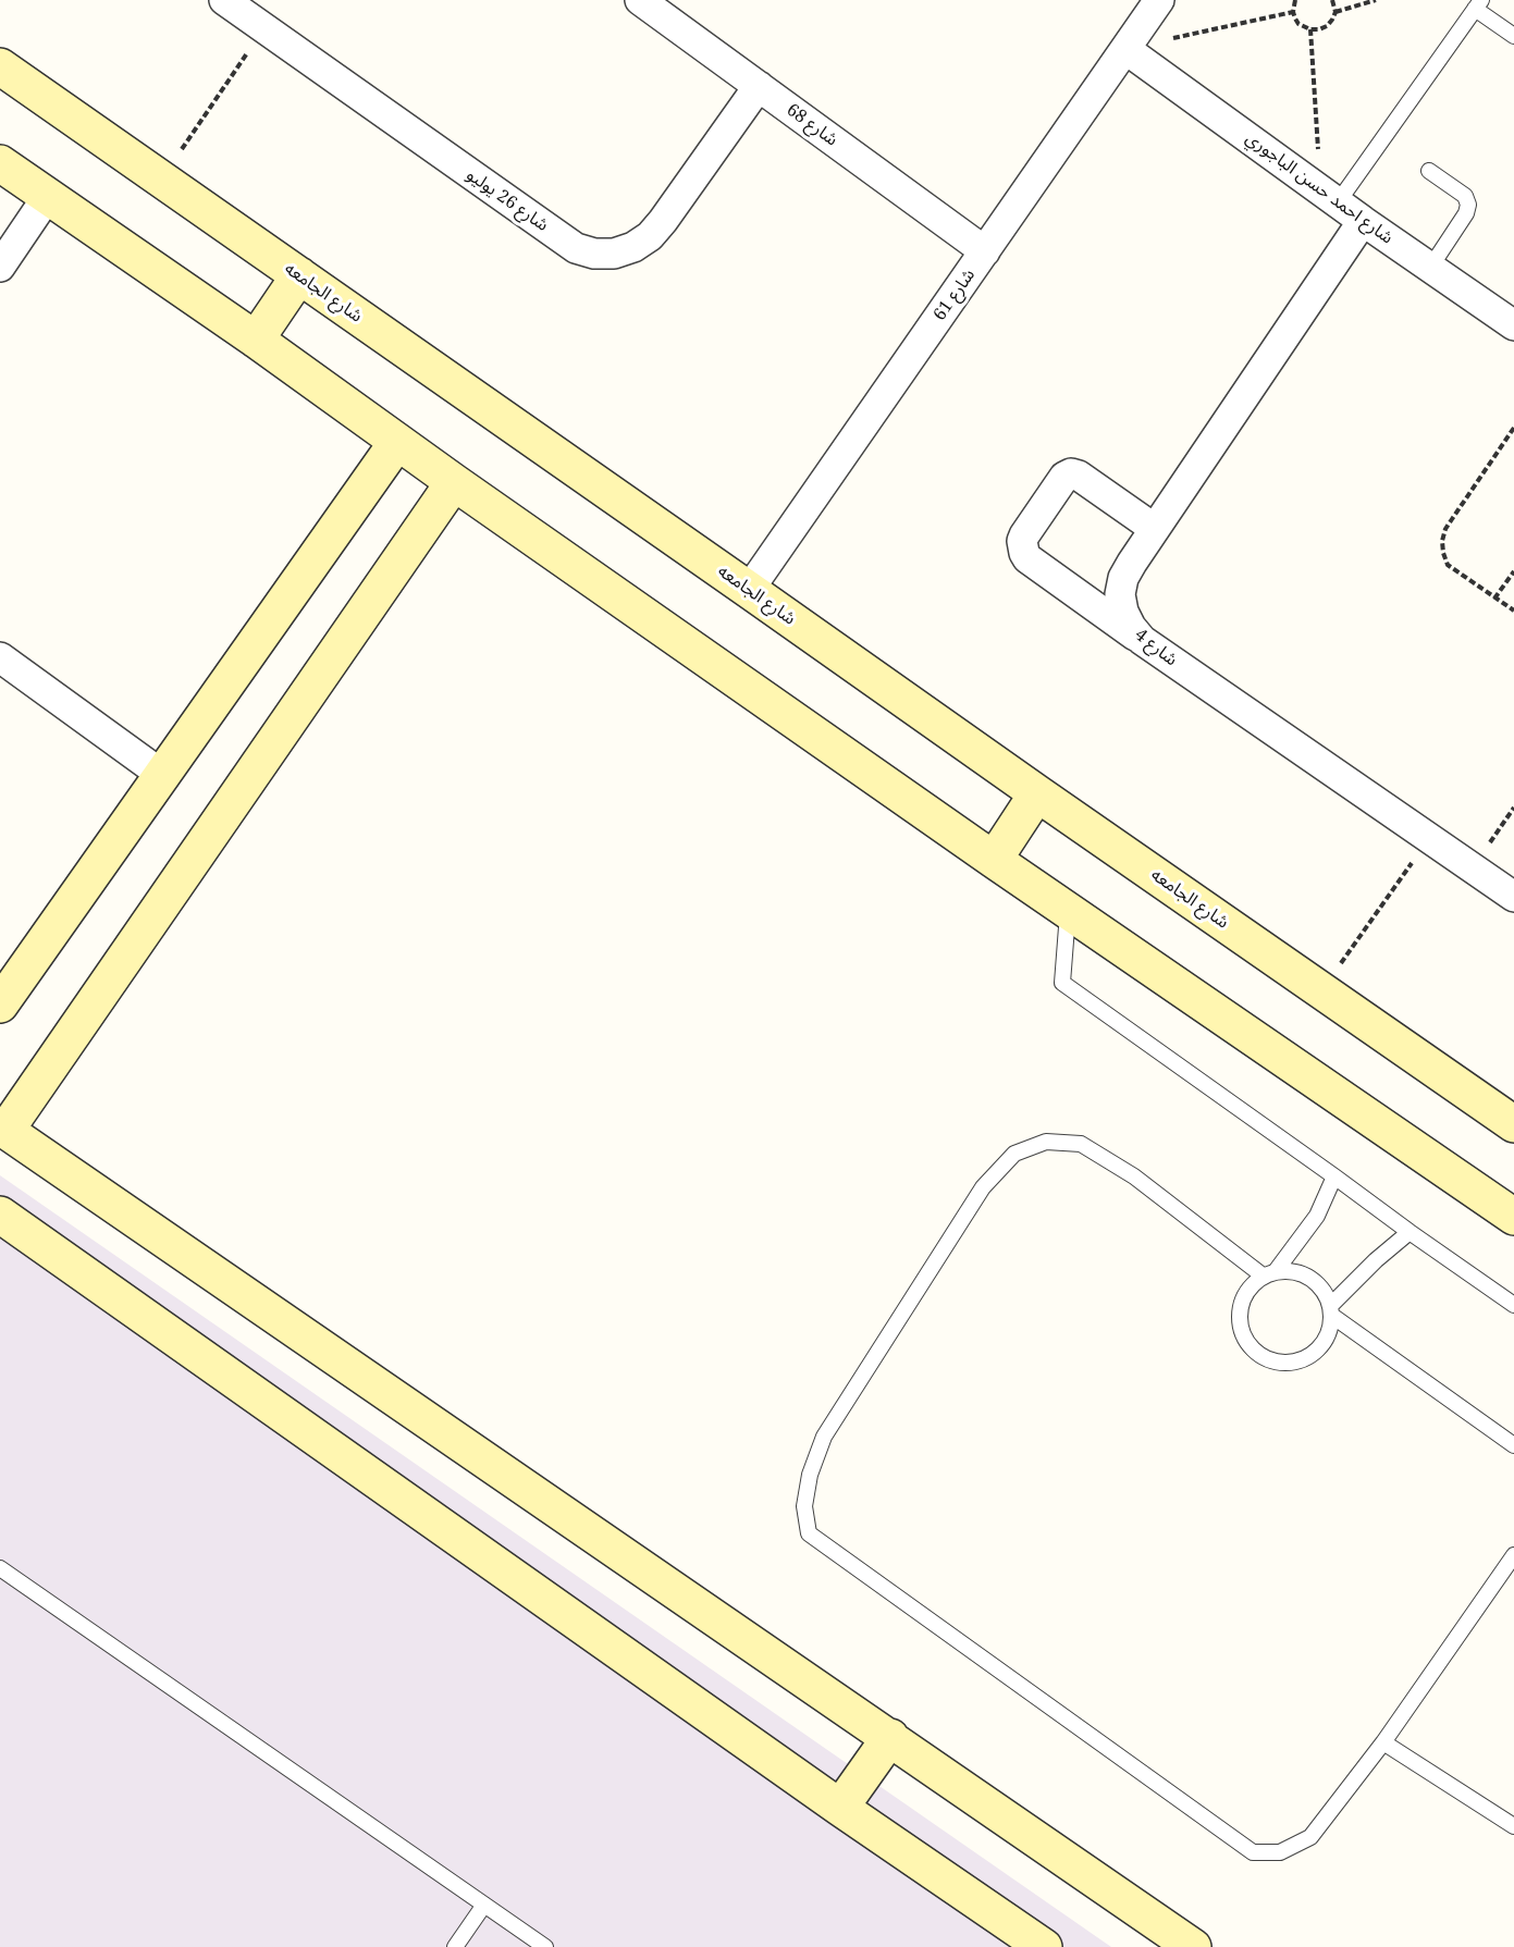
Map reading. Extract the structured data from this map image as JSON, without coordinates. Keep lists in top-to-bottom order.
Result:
{
  "streets": {
    "main road": ["شارع الجامعه"],
    "street": [
      "شارع 68",
      "شارع احمد حسن الباجوري",
      "شارع 26 يوليو",
      "شارع 61",
      "شارع 4"
    ]
  },
  "crossings": [
    ["شارع 68", "شارع 26 يوليو"],
    ["شارع 68", "شارع 61"],
    ["شارع احمد حسن الباجوري", "شارع 61"],
    ["شارع احمد حسن الباجوري", "شارع 4"],
    ["شارع الجامعه", "شارع 61"]
  ]
}
